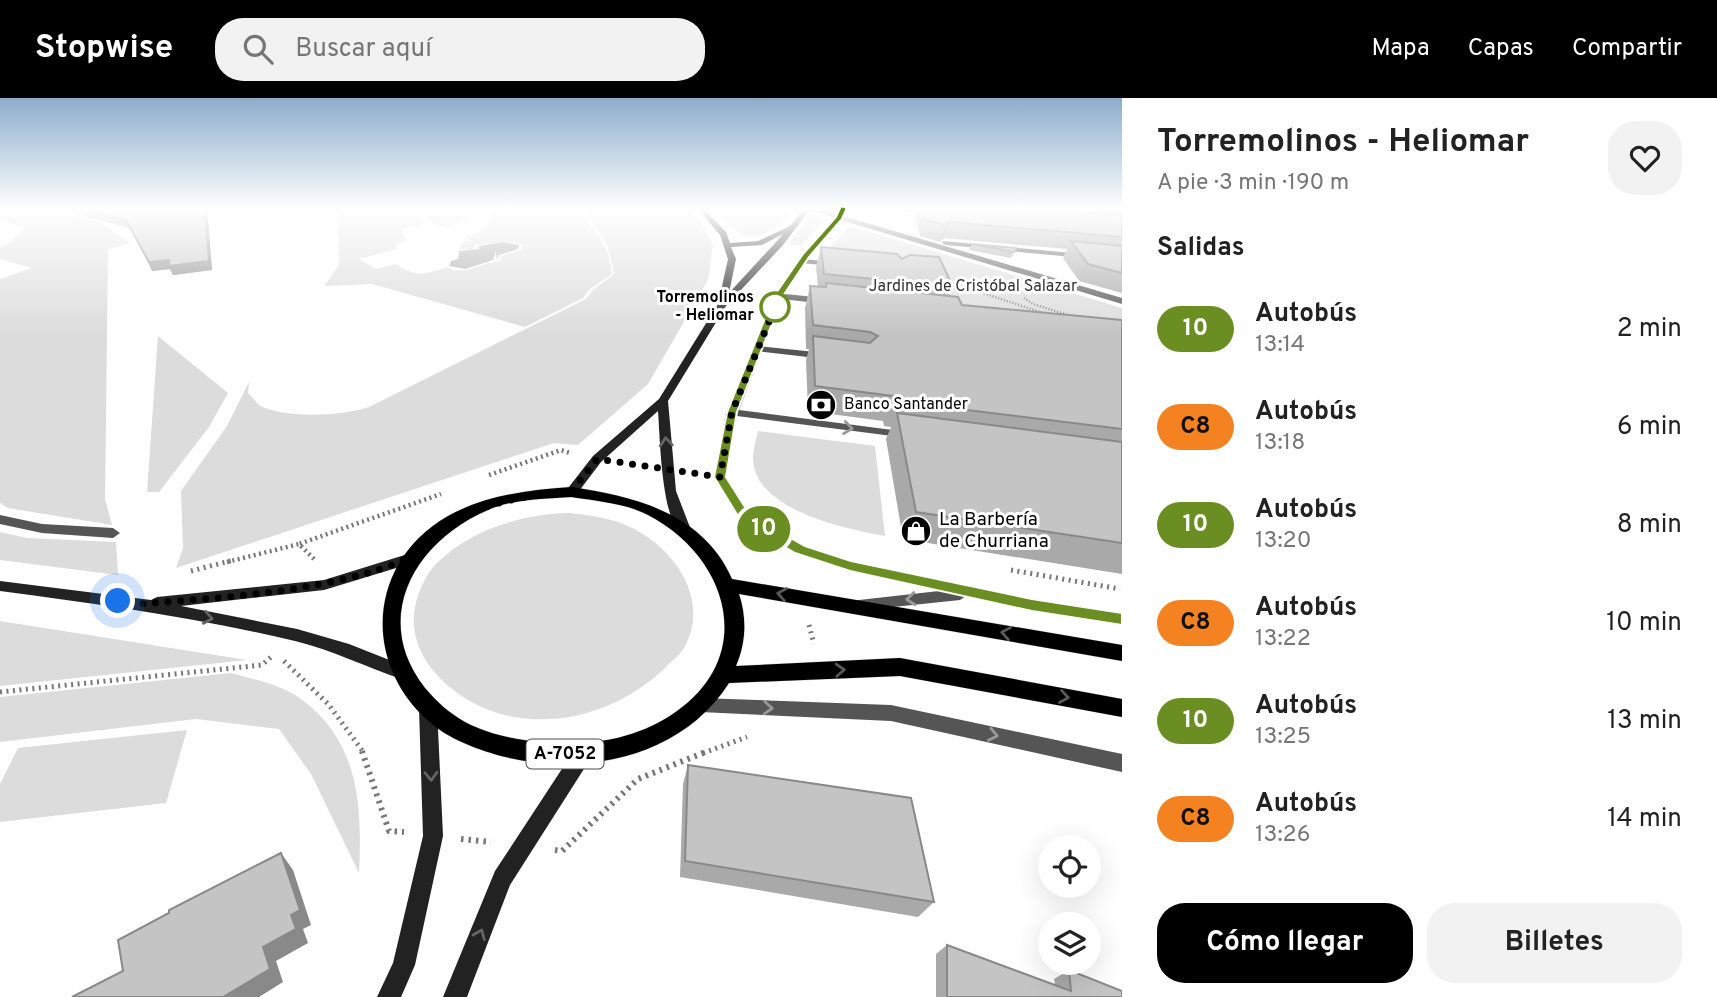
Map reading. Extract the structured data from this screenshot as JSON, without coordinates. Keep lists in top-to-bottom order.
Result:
{
  "streets": {
    "main road": ["A-7052"]
  },
  "parks": ["Jardines de Cristóbal Salazar"],
  "places": {
    "other": ["Torremolinos - Heliomar"],
    "bank": ["Banco Santander"],
    "shop": ["La Barbería de Churriana"]
  },
  "lines": ["bus line 10"],
  "page": {
    "header": "Stopwise",
    "search": "Buscar aquí",
    "nav": ["Mapa", "Capas", "Compartir"],
    "on_map": "10",
    "heading": [
      ["Torremolinos - Heliomar", "A pie · 3 min · 190 m"],
      "Salidas"
    ],
    "list": [
      {
        "mark": "10",
        "name": "Autobús",
        "note": "13:14",
        "value": "2 min"
      },
      {
        "mark": "C8",
        "name": "Autobús",
        "note": "13:18",
        "value": "6 min"
      },
      {
        "mark": "10",
        "name": "Autobús",
        "note": "13:20",
        "value": "8 min"
      },
      {
        "mark": "C8",
        "name": "Autobús",
        "note": "13:22",
        "value": "10 min"
      },
      {
        "mark": "10",
        "name": "Autobús",
        "note": "13:25",
        "value": "13 min"
      },
      {
        "mark": "C8",
        "name": "Autobús",
        "note": "13:26",
        "value": "14 min"
      }
    ],
    "buttons": ["Cómo llegar", "Billetes"]
  }
}
